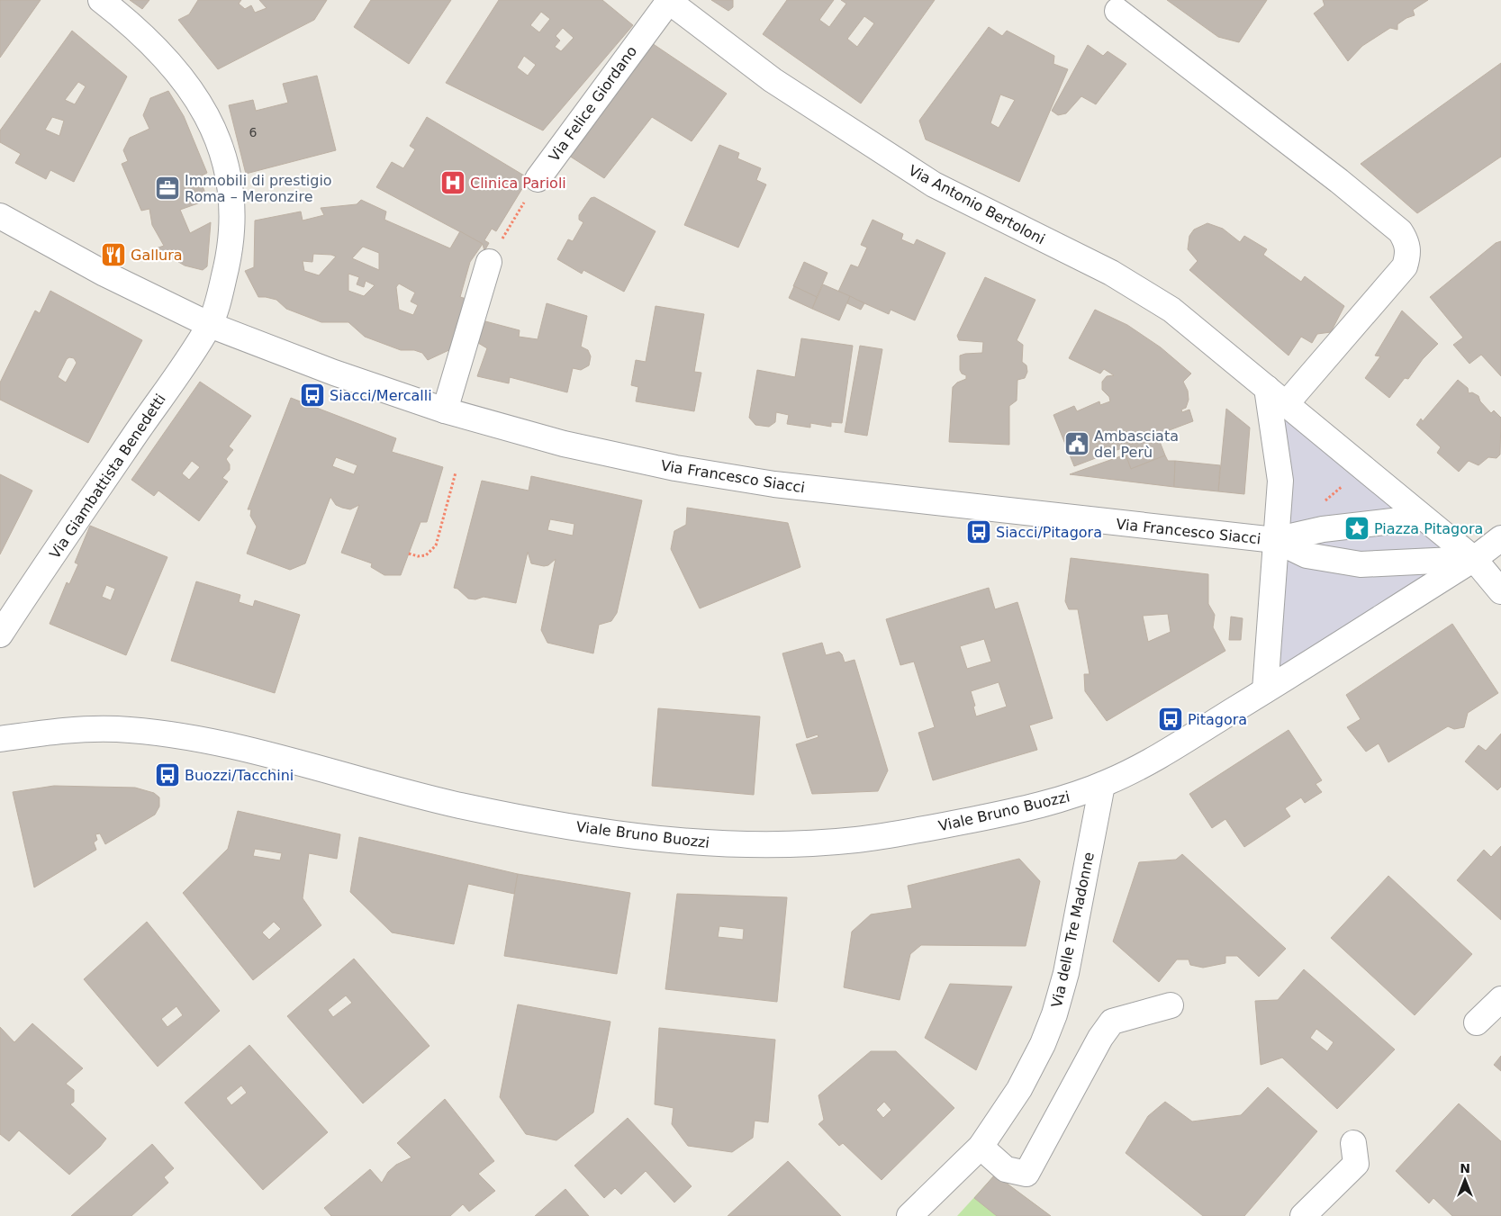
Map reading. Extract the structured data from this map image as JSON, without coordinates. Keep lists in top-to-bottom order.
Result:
{
  "streets": {
    "street": [
      "Via Felice Giordano",
      "Via Antonio Bertoloni",
      "Via Giambattista Benedetti",
      "Via Francesco Siacci",
      "Viale Bruno Buozzi",
      "Via delle Tre Madonne"
    ]
  },
  "crossings": [
    ["Via Felice Giordano", "Via Antonio Bertoloni"],
    ["Via Giambattista Benedetti", "Via Francesco Siacci"],
    ["Viale Bruno Buozzi", "Via delle Tre Madonne"]
  ],
  "places": {
    "hospital": ["Clinica Parioli"],
    "office": ["Immobili di prestigio Roma – Meronzire"],
    "restaurant": ["Gallura"],
    "bus stop": [
      "Siacci/Mercalli",
      "Siacci/Pitagora",
      "Pitagora",
      "Buozzi/Tacchini"
    ],
    "public building": ["Ambasciata del Perù"],
    "place": ["Piazza Pitagora"]
  },
  "house_numbers": ["6"],
  "north": "top"
}
